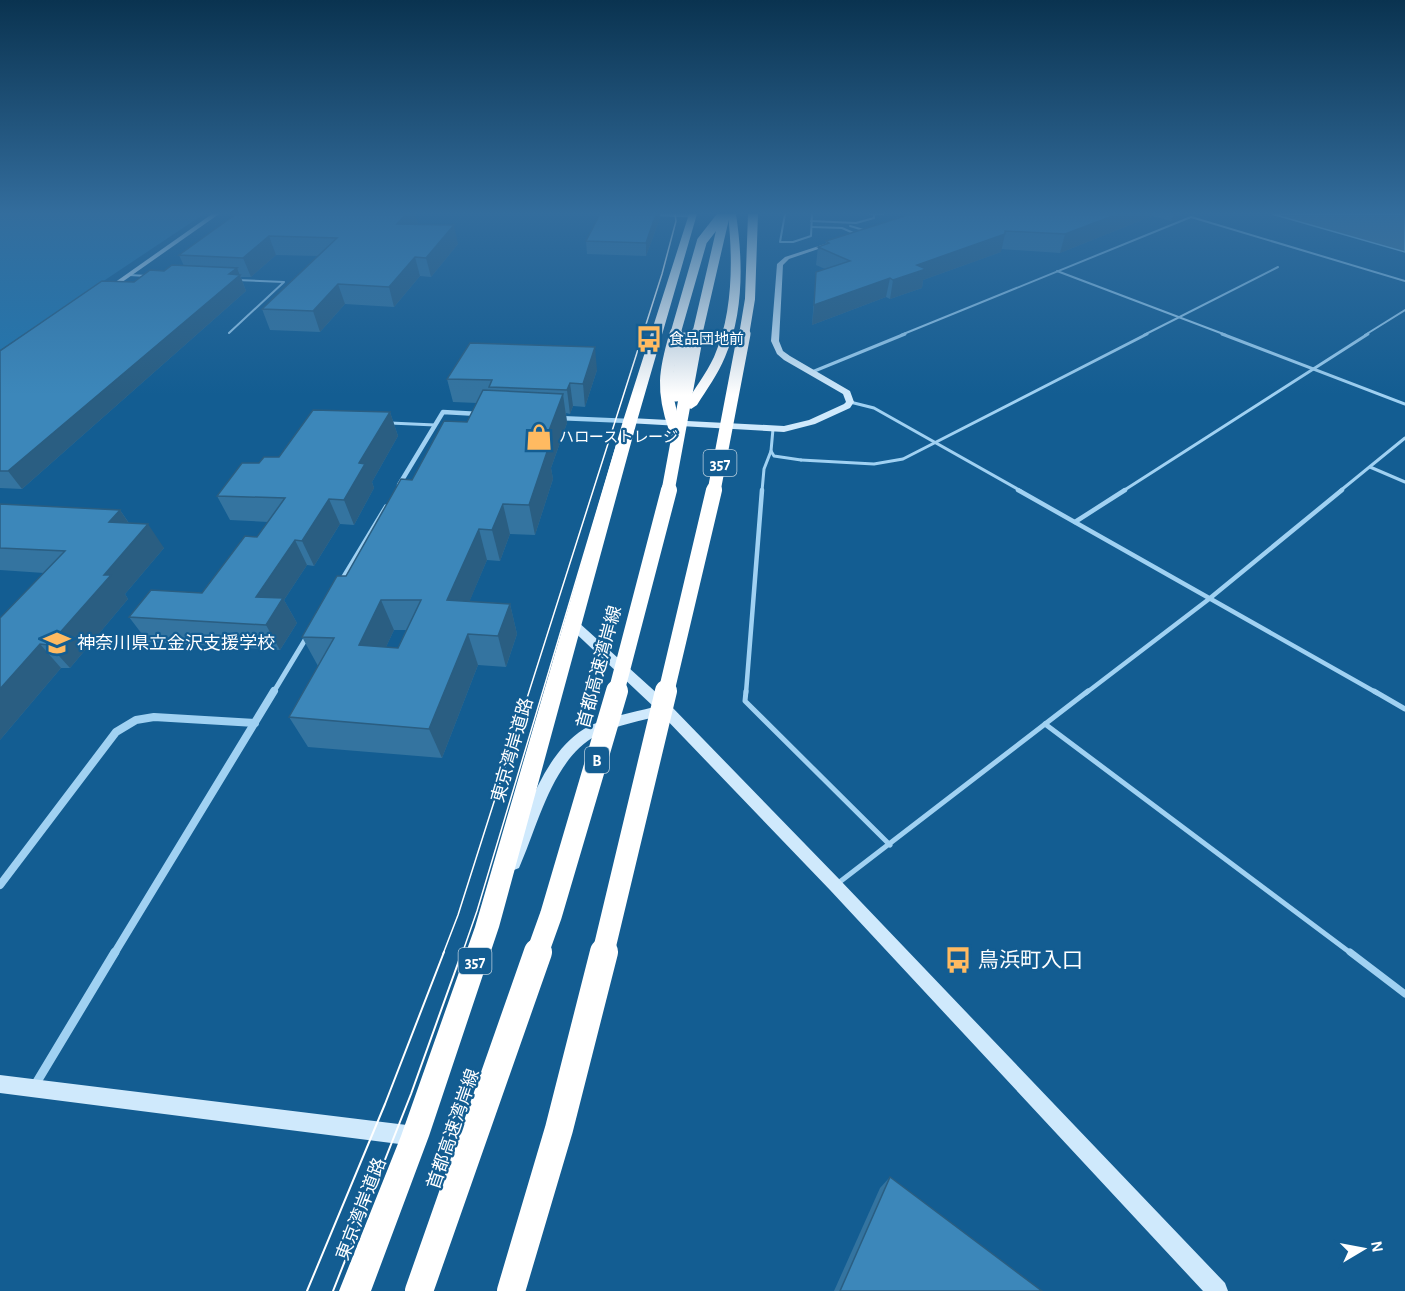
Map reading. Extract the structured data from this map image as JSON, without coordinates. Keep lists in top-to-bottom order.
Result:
{
  "streets": {
    "highway": [
      "357",
      "首都高速湾岸線",
      "東京湾岸道路",
      "B"
    ]
  },
  "places": {
    "bus stop": ["食品団地前", "鳥浜町入口"],
    "shop": ["ハローストレージ"],
    "school or university": ["神奈川県立金沢支援学校"]
  },
  "north": "right"
}
